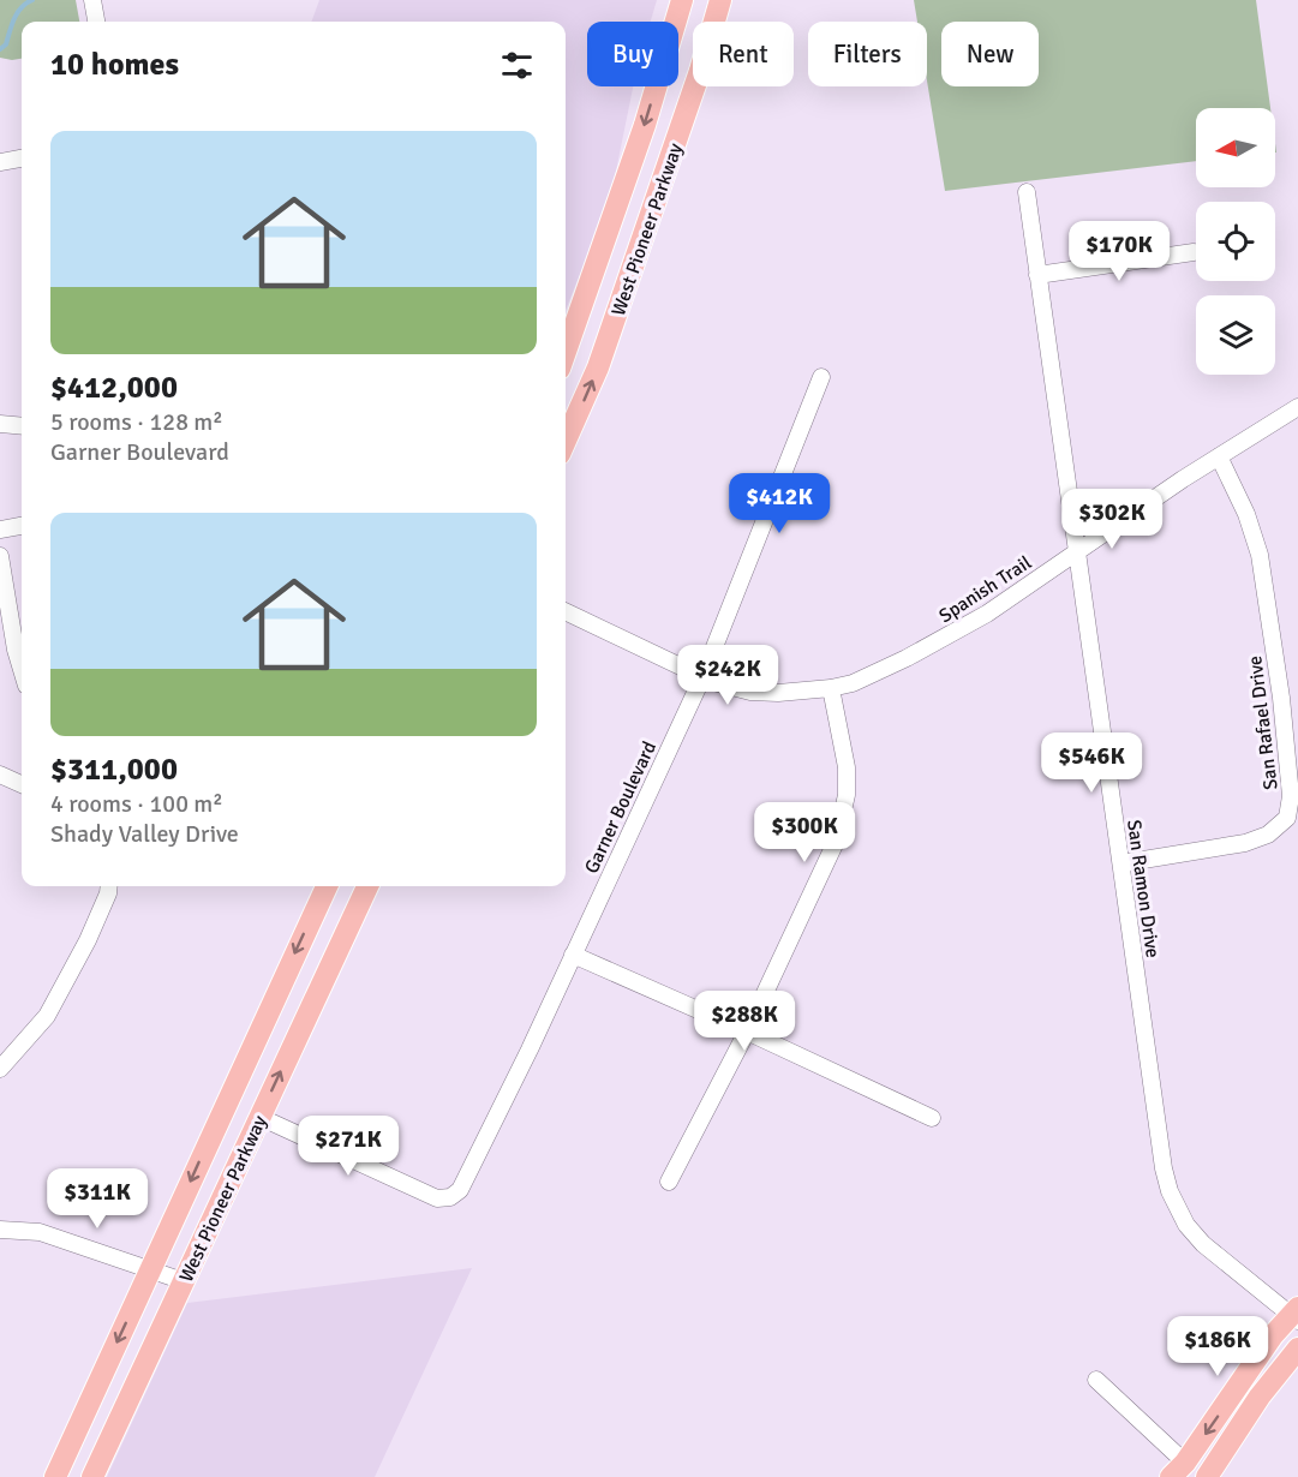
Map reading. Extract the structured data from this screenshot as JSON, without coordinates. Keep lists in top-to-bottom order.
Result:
{
  "streets": {
    "main road": ["West Pioneer Parkway"],
    "street": [
      "Spanish Trail",
      "San Rafael Drive",
      "Garner Boulevard",
      "San Ramon Drive"
    ]
  },
  "crossings": [
    ["West Pioneer Parkway", "Garner Boulevard"],
    ["Spanish Trail", "San Rafael Drive"],
    ["Spanish Trail", "Garner Boulevard"],
    ["Spanish Trail", "San Ramon Drive"],
    ["San Rafael Drive", "San Ramon Drive"]
  ],
  "north": "left",
  "page": {
    "chip": [
      "Buy",
      "Rent",
      "Filters",
      "New"
    ],
    "heading": "10 homes",
    "list": [
      {
        "name": "$412,000",
        "note": "5 rooms · 128 m² · Garner Boulevard"
      },
      {
        "name": "$311,000",
        "note": "4 rooms · 100 m² · Shady Valley Drive"
      }
    ],
    "price": [
      "$170K",
      "$412K",
      "$302K",
      "$242K",
      "$546K",
      "$300K",
      "$288K",
      "$271K",
      "$311K",
      "$186K"
    ]
  }
}
